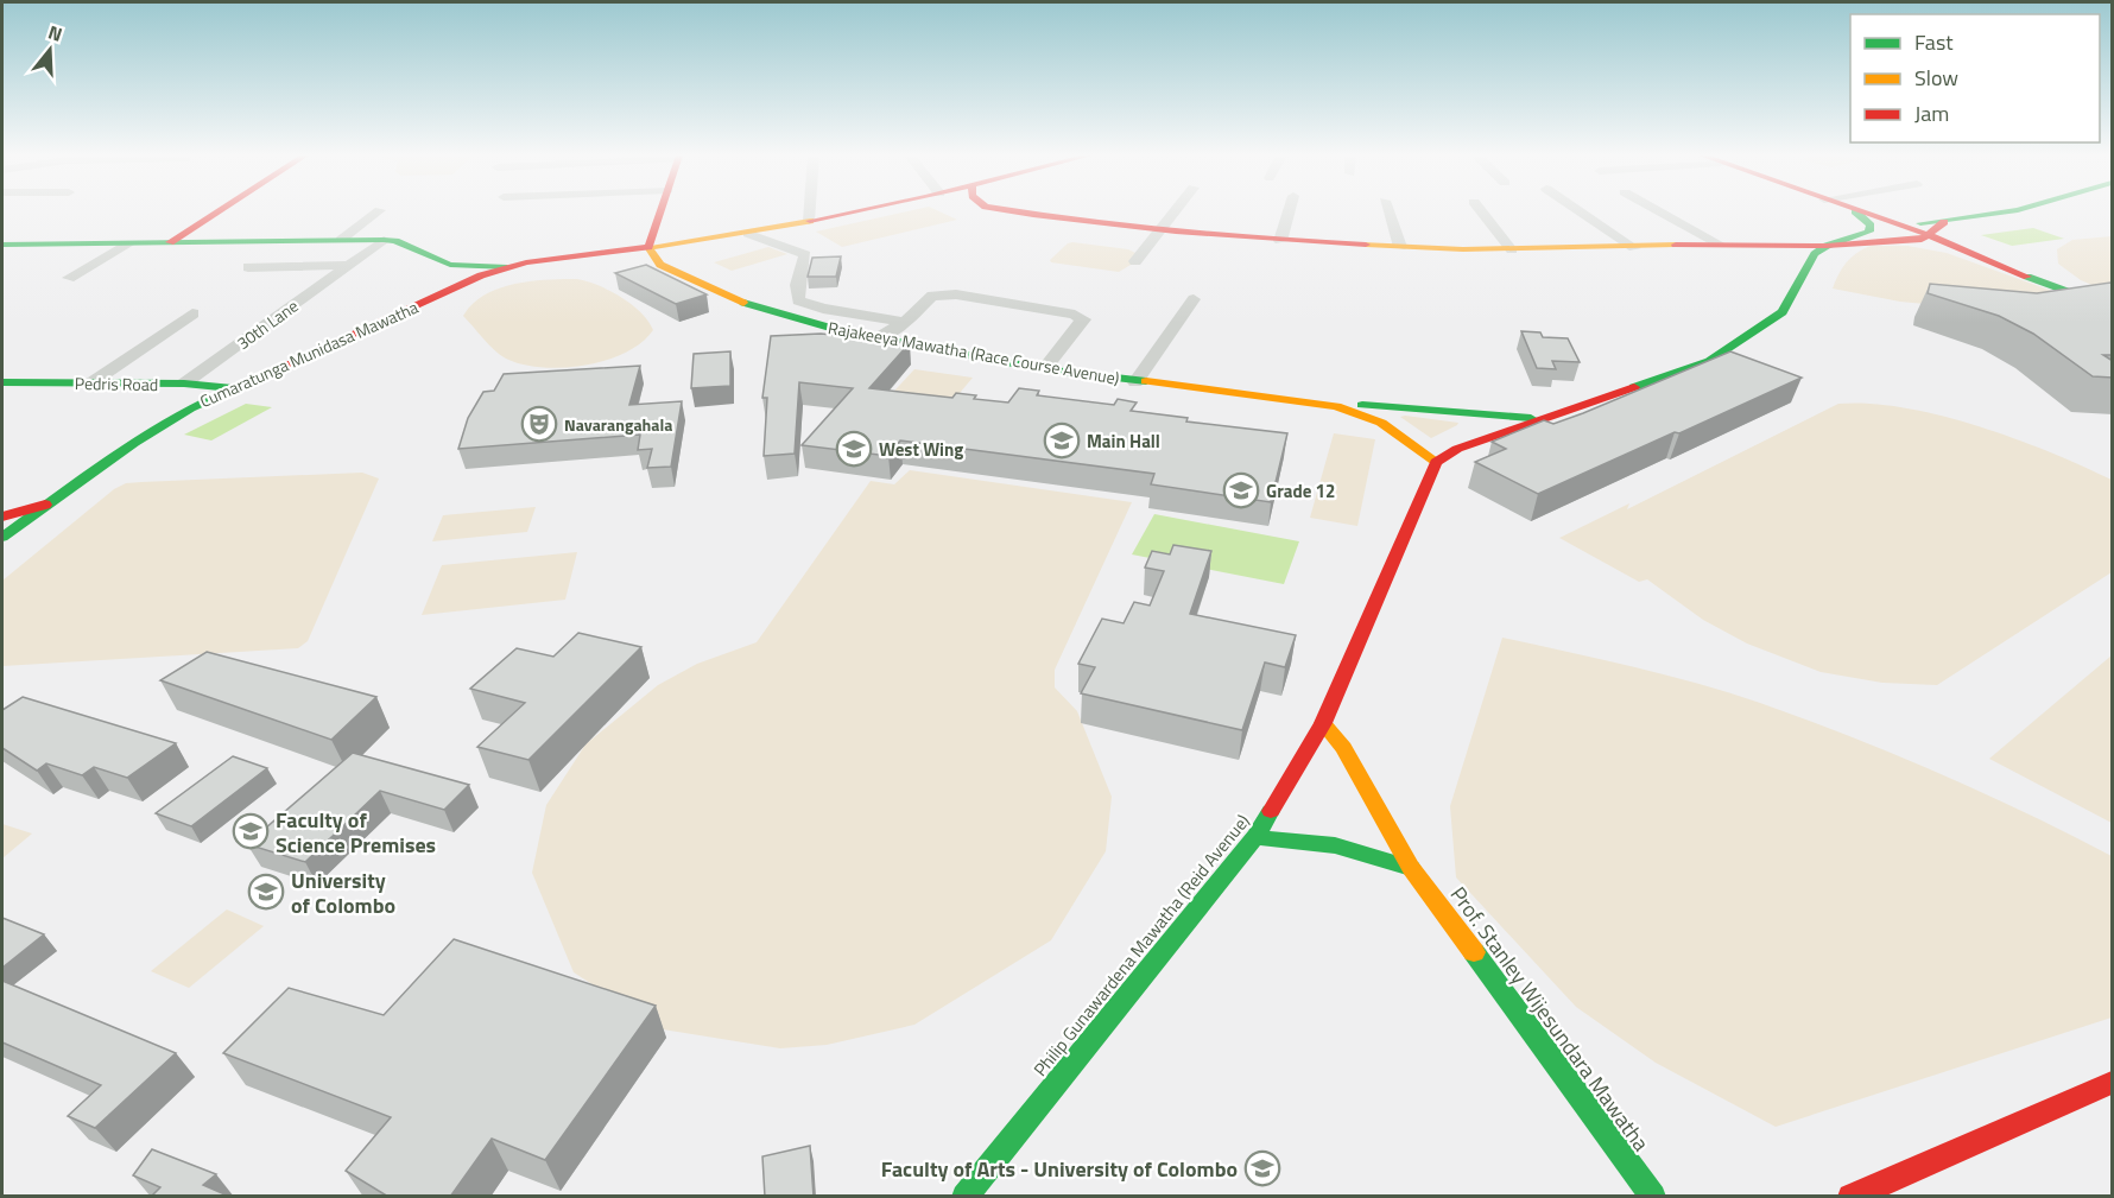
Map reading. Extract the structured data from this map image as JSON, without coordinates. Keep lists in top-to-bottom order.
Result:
{
  "streets": {
    "main road": [
      "Rajakeeya Mawatha (Race Course Avenue)",
      "Cumaratunga Munidasa Mawatha",
      "Pedris Road",
      "Philip Gunawardena Mawatha (Reid Avenue)",
      "Prof. Stanley Wijesundara Mawatha"
    ],
    "street": ["30th Lane"]
  },
  "crossings": [
    ["30th Lane", "Pedris Road"],
    ["Rajakeeya Mawatha (Race Course Avenue)", "Cumaratunga Munidasa Mawatha"],
    ["Rajakeeya Mawatha (Race Course Avenue)", "Philip Gunawardena Mawatha (Reid Avenue)"],
    ["Cumaratunga Munidasa Mawatha", "Pedris Road"],
    ["Philip Gunawardena Mawatha (Reid Avenue)", "Prof. Stanley Wijesundara Mawatha"]
  ],
  "places": {
    "theatre": ["Navarangahala"],
    "school or university": [
      "Main Hall",
      "West Wing",
      "Grade 12",
      "Faculty of Science Premises",
      "University of Colombo",
      "Faculty of Arts - University of Colombo"
    ]
  },
  "legend": ["Fast", "Slow", "Jam"],
  "north": "top"
}
